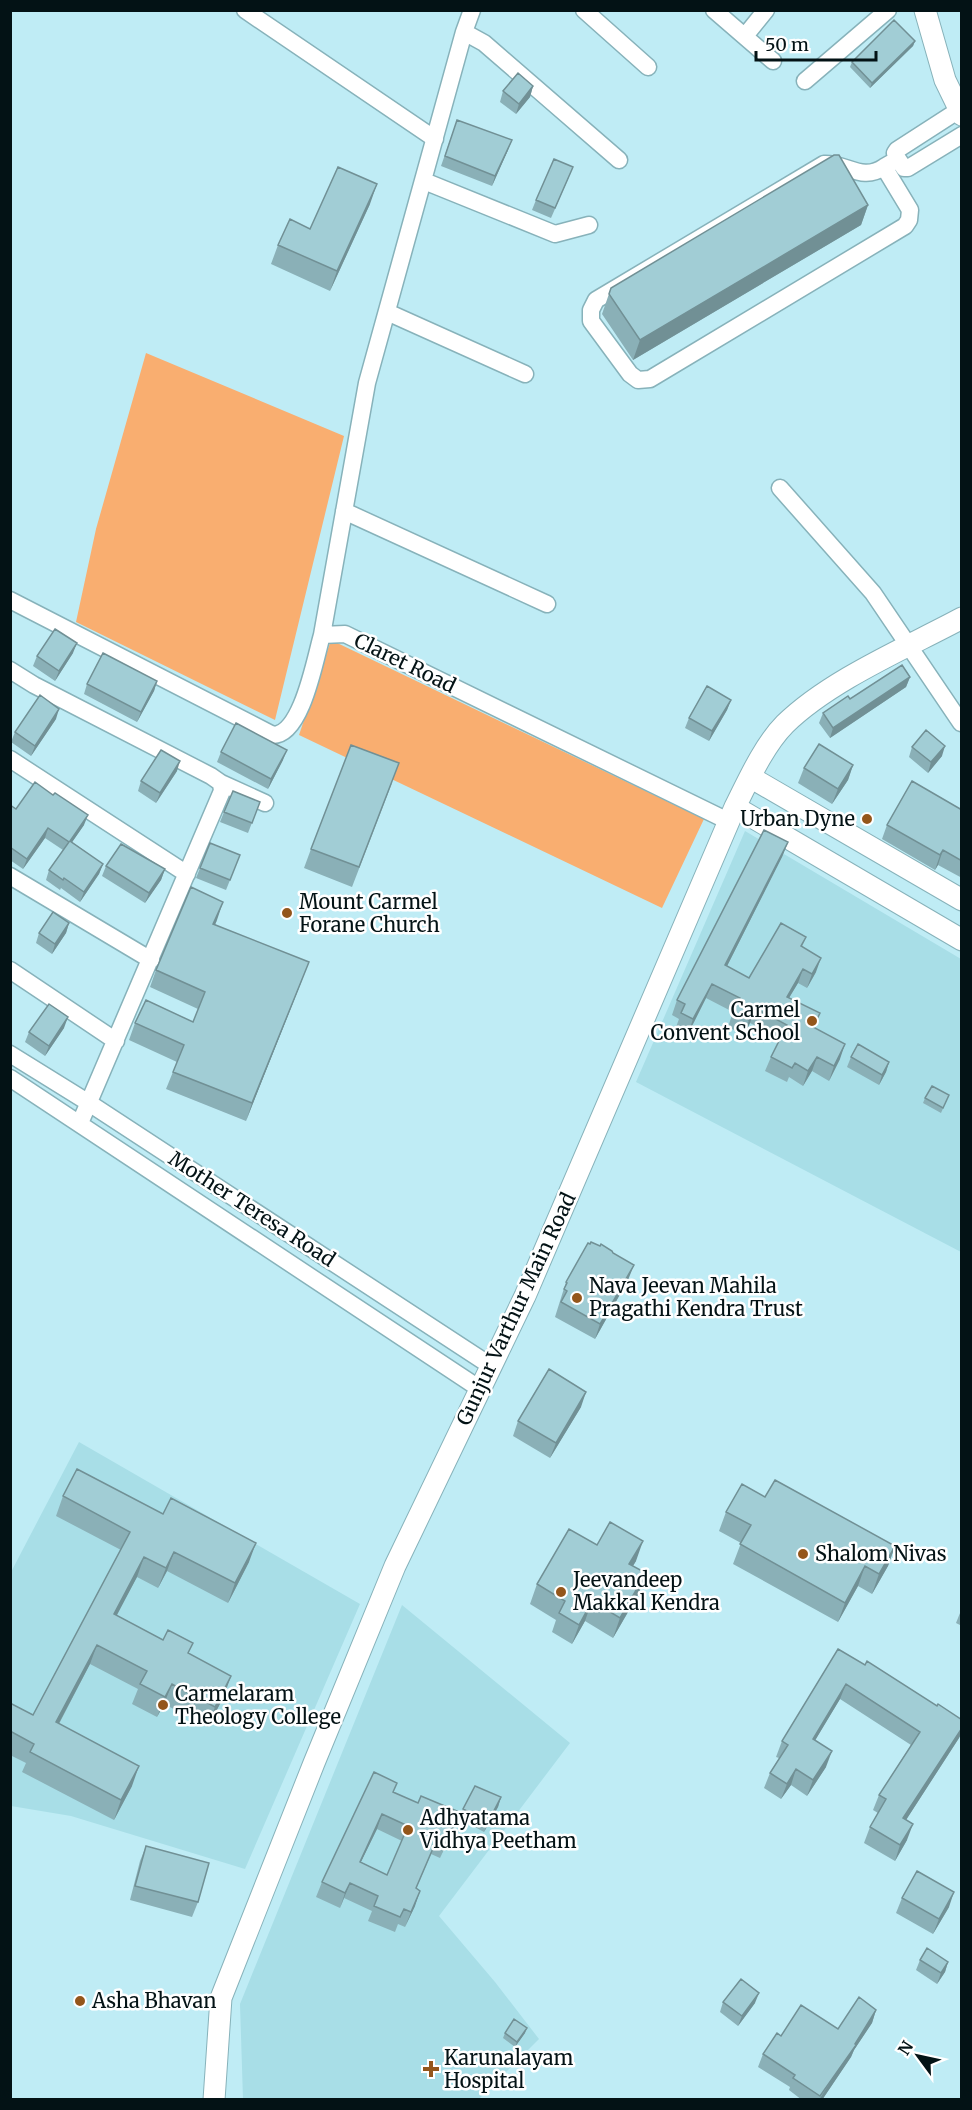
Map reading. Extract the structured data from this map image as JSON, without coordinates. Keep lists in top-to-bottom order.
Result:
{
  "streets": {
    "main road": ["Gunjur Varthur Main Road"],
    "street": ["Claret Road", "Mother Teresa Road"]
  },
  "crossings": [
    ["Claret Road", "Gunjur Varthur Main Road"],
    ["Mother Teresa Road", "Gunjur Varthur Main Road"]
  ],
  "places": {
    "other": [
      "Urban Dyne",
      "Mount Carmel Forane Church",
      "Carmel Convent School",
      "Nava Jeevan Mahila Pragathi Kendra Trust",
      "Shalom Nivas",
      "Jeevandeep Makkal Kendra",
      "Carmelaram Theology College",
      "Adhyatama Vidhya Peetham",
      "Asha Bhavan"
    ],
    "health": ["Karunalayam Hospital"]
  },
  "scale_bar": "50 m",
  "north": "top left"
}
